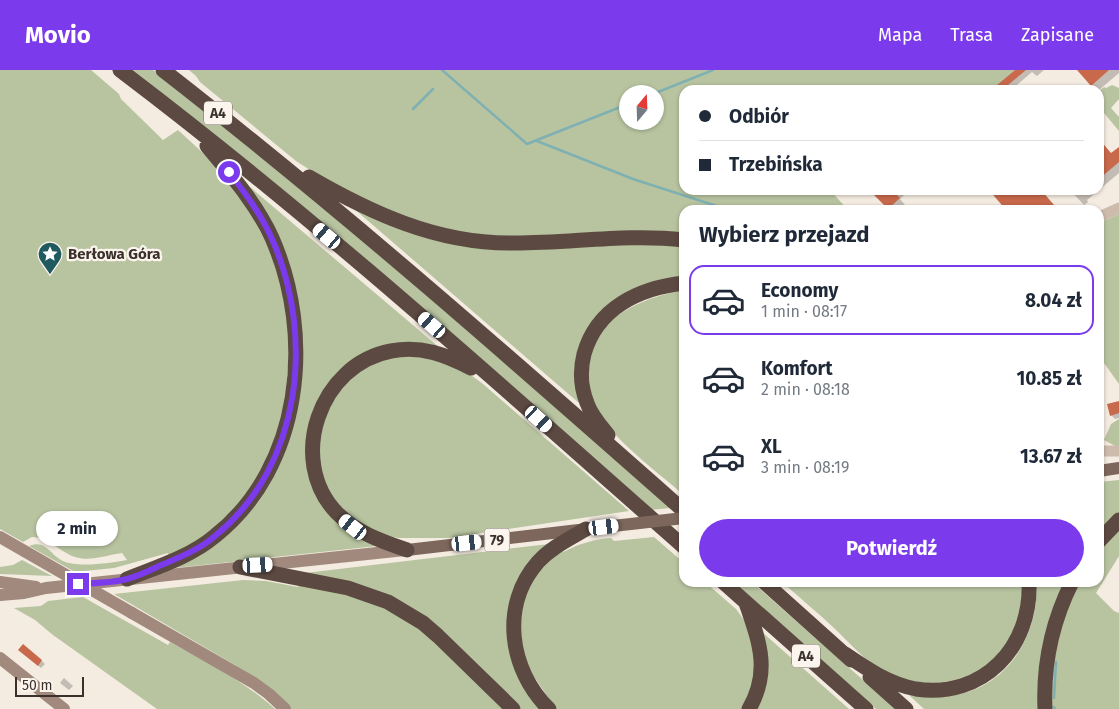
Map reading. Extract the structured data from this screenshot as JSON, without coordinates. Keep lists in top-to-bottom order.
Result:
{
  "streets": {
    "highway": ["A4"],
    "main road": ["79"]
  },
  "places": {
    "place": ["Berłowa Góra"]
  },
  "scale_bar": "50 m",
  "north": "top",
  "page": {
    "header": "Movio",
    "nav": ["Mapa", "Trasa", "Zapisane"],
    "banner": ["Odbiór", "Trzebińska"],
    "heading": "Wybierz przejazd",
    "list": [
      {
        "name": "Economy",
        "note": "1 min · 08:17",
        "value": "8.04 zł"
      },
      {
        "name": "Komfort",
        "note": "2 min · 08:18",
        "value": "10.85 zł"
      },
      {
        "name": "XL",
        "note": "3 min · 08:19",
        "value": "13.67 zł"
      }
    ],
    "buttons": "Potwierdź",
    "bubble": "2 min",
    "scale": "50 m"
  }
}
